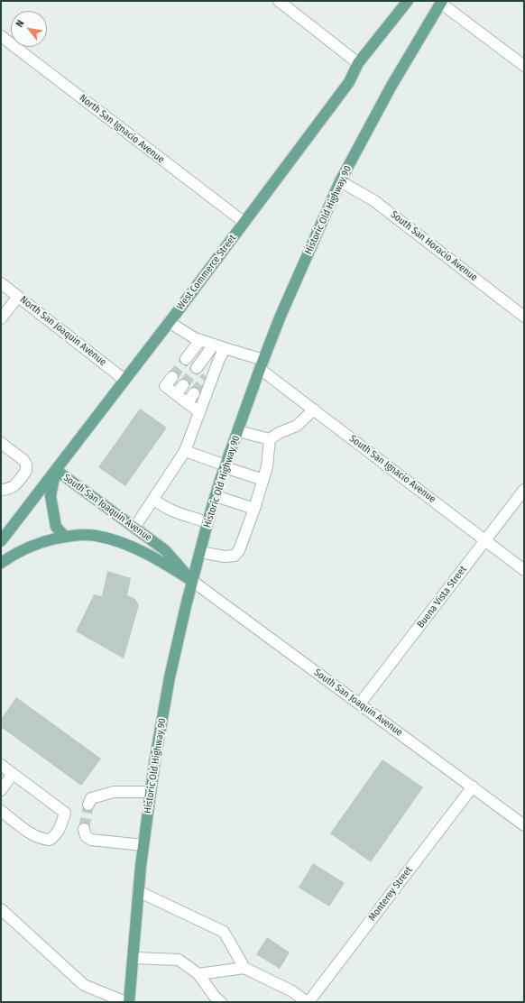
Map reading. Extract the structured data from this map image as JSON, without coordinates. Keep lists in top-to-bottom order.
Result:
{
  "streets": {
    "main road": ["Historic Old Highway 90", "West Commerce Street", "South San Joaquin Avenue"],
    "street": [
      "North San Ignacio Avenue",
      "South San Horacio Avenue",
      "North San Joaquin Avenue",
      "South San Ignacio Avenue",
      "Buena Vista Street",
      "Monterey Street"
    ]
  },
  "crossings": [
    ["North San Ignacio Avenue", "West Commerce Street"],
    ["Historic Old Highway 90", "South San Horacio Avenue"],
    ["Historic Old Highway 90", "South San Ignacio Avenue"],
    ["Historic Old Highway 90", "South San Joaquin Avenue"],
    ["West Commerce Street", "North San Joaquin Avenue"],
    ["West Commerce Street", "South San Joaquin Avenue"],
    ["South San Ignacio Avenue", "Buena Vista Street"],
    ["South San Joaquin Avenue", "Buena Vista Street"],
    ["South San Joaquin Avenue", "Monterey Street"]
  ],
  "north": "top left"
}
